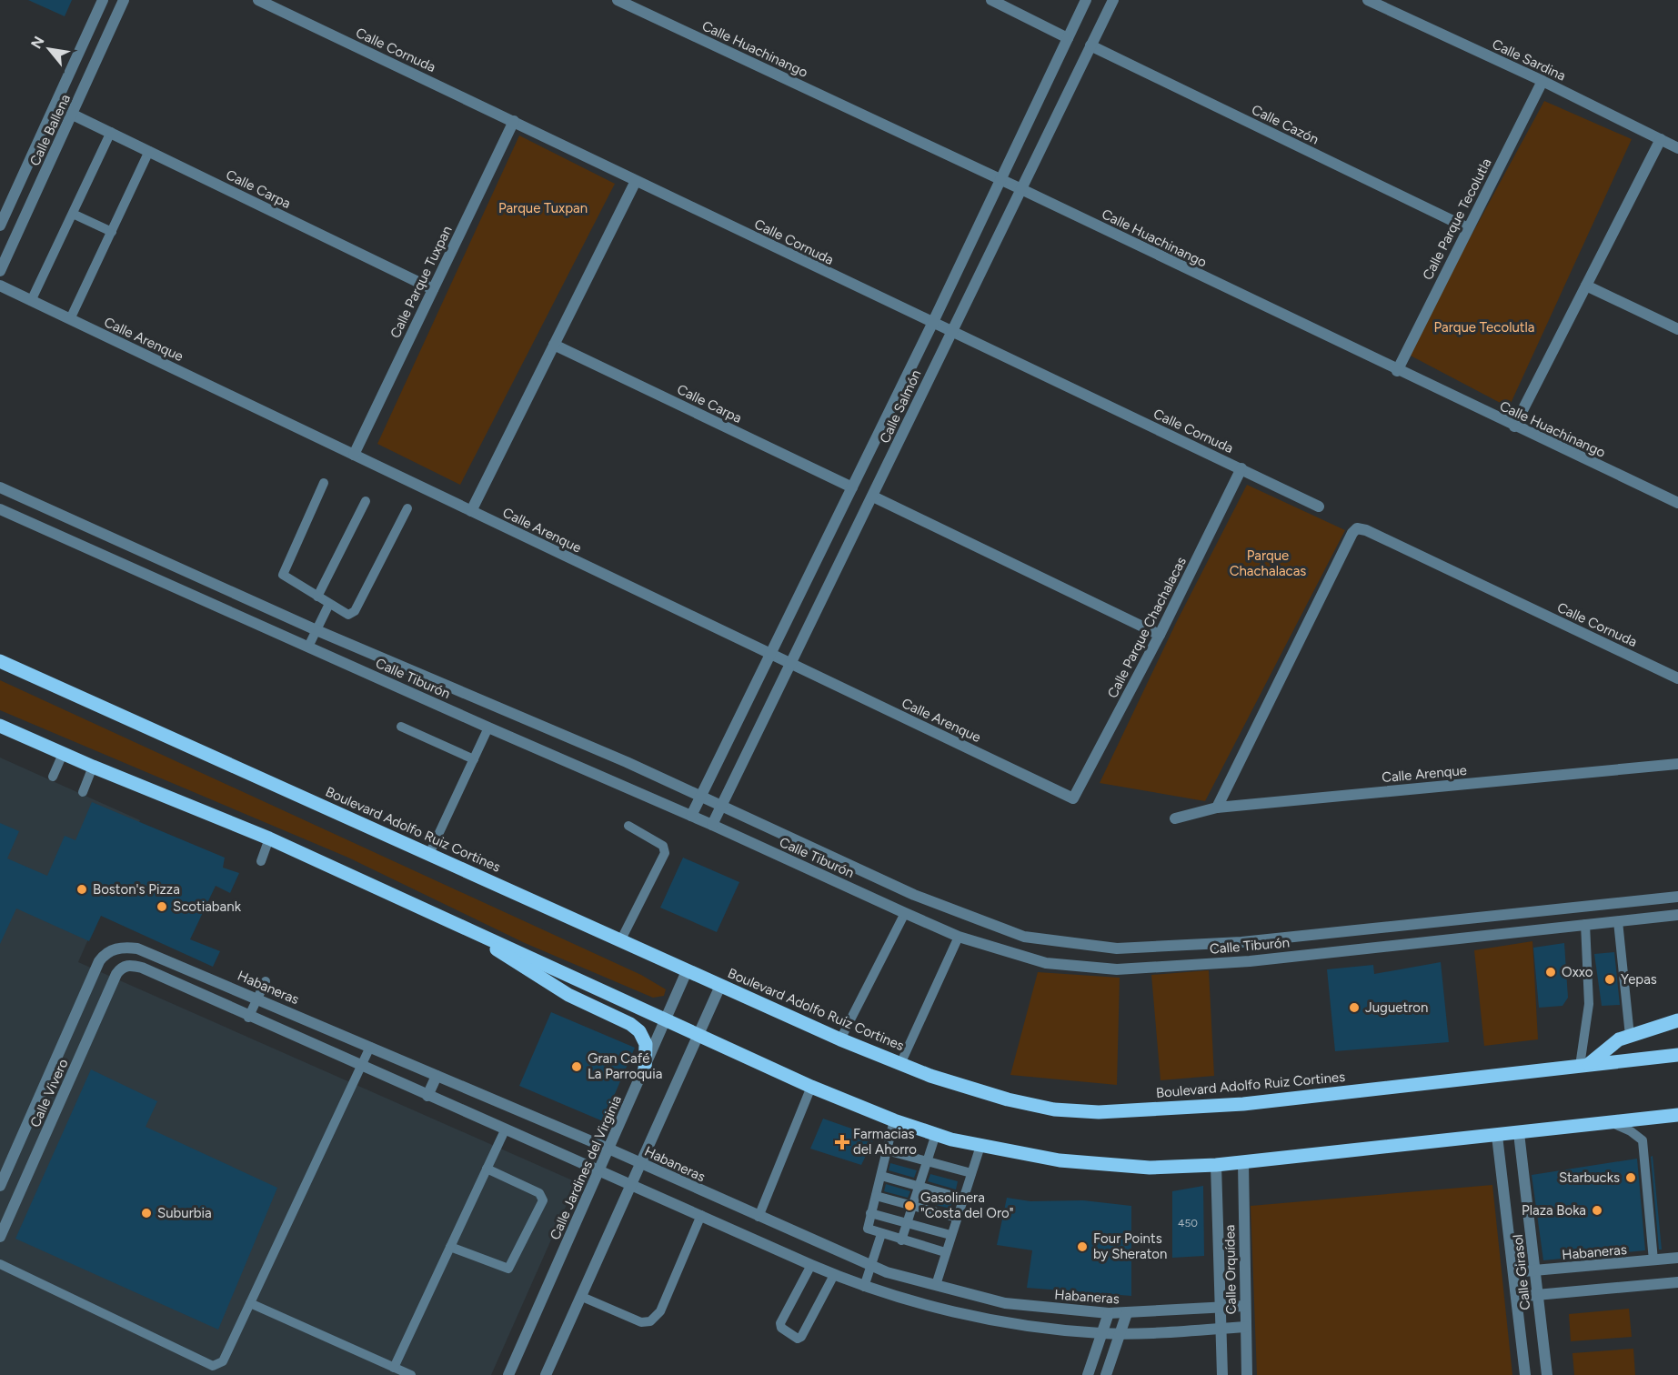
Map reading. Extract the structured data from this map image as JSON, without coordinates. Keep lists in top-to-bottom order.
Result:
{
  "streets": {
    "main road": ["Boulevard Adolfo Ruiz Cortines"],
    "street": [
      "Calle Huachinango",
      "Calle Cornuda",
      "Calle Sardina",
      "Calle Cazón",
      "Calle Ballena",
      "Calle Carpa",
      "Calle Parque Tecolutla",
      "Calle Parque Tuxpan",
      "Calle Arenque",
      "Calle Salmón",
      "Calle Parque Chachalacas",
      "Calle Tiburón",
      "Habaneras",
      "Calle Vivero",
      "Calle Jardines del Virginia",
      "Calle Orquídea",
      "Calle Girasol"
    ]
  },
  "crossings": [
    ["Calle Huachinango", "Calle Parque Tecolutla"],
    ["Calle Huachinango", "Calle Salmón"],
    ["Calle Cornuda", "Calle Parque Tuxpan"],
    ["Calle Cornuda", "Calle Arenque"],
    ["Calle Cornuda", "Calle Salmón"],
    ["Calle Cornuda", "Calle Parque Chachalacas"],
    ["Calle Sardina", "Calle Parque Tecolutla"],
    ["Calle Cazón", "Calle Parque Tecolutla"],
    ["Calle Cazón", "Calle Salmón"],
    ["Calle Ballena", "Calle Carpa"],
    ["Calle Carpa", "Calle Parque Tuxpan"],
    ["Calle Carpa", "Calle Salmón"],
    ["Calle Parque Tuxpan", "Calle Arenque"],
    ["Calle Arenque", "Calle Salmón"],
    ["Calle Arenque", "Calle Parque Chachalacas"],
    ["Calle Salmón", "Calle Tiburón"],
    ["Boulevard Adolfo Ruiz Cortines", "Calle Jardines del Virginia"],
    ["Habaneras", "Calle Vivero"],
    ["Habaneras", "Calle Jardines del Virginia"],
    ["Habaneras", "Calle Orquídea"],
    ["Habaneras", "Calle Girasol"]
  ],
  "parks": ["Parque Tuxpan", "Parque Tecolutla", "Parque Chachalacas"],
  "places": {
    "other": [
      "Boston's Pizza",
      "Scotiabank",
      "Oxxo",
      "Yepas",
      "Juguetron",
      "Gran Café La Parroquia",
      "Starbucks",
      "Gasolinera \"Costa del Oro\"",
      "Plaza Boka",
      "Suburbia",
      "Four Points by Sheraton"
    ],
    "health": ["Farmacias del Ahorro"]
  },
  "house_numbers": ["450"],
  "north": "top left"
}
